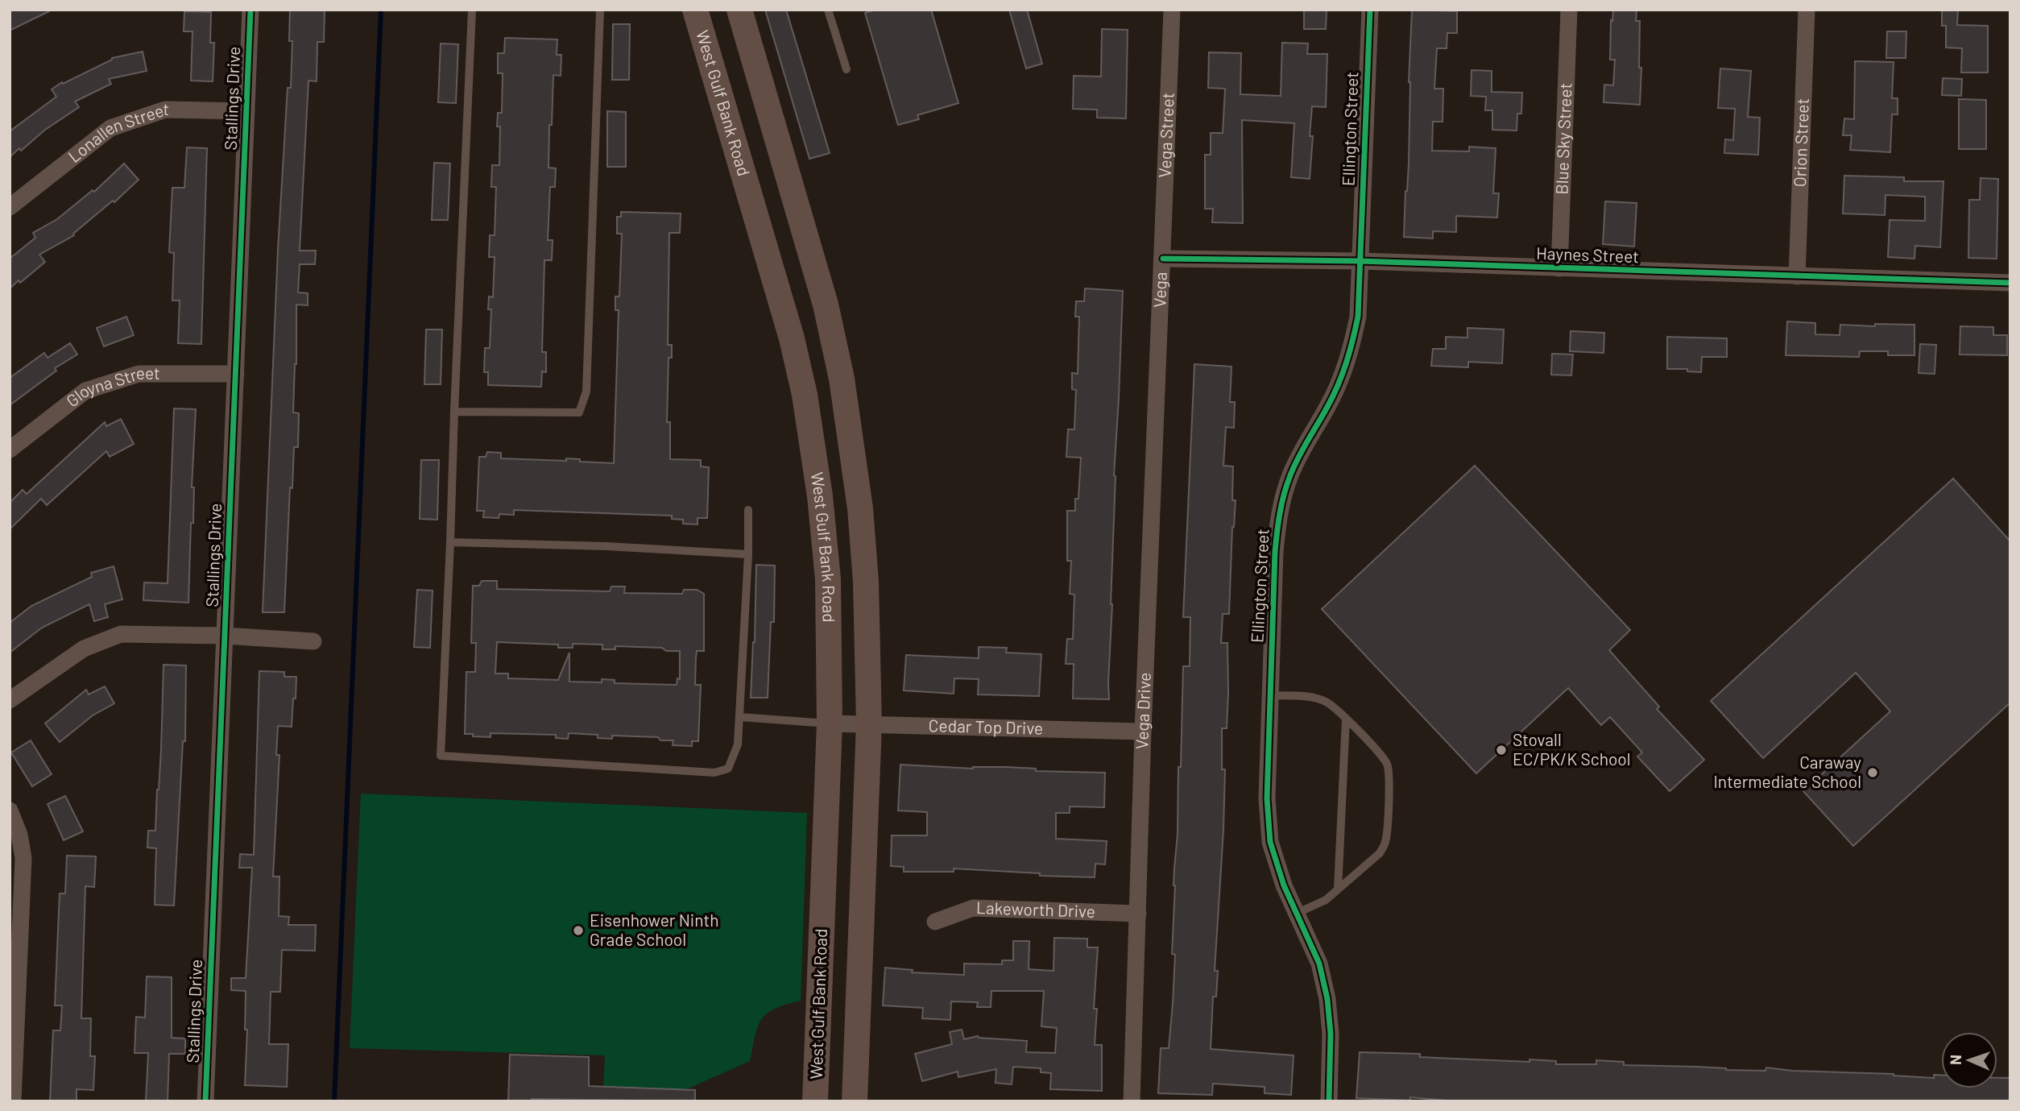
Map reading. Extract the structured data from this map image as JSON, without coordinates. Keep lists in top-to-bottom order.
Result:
{
  "streets": {
    "main road": ["West Gulf Bank Road"],
    "street": [
      "Stallings Drive",
      "Ellington Street",
      "Vega Street",
      "Lonallen Street",
      "Blue Sky Street",
      "Orion Street",
      "Haynes Street",
      "Vega",
      "Gloyna Street",
      "Vega Drive",
      "Cedar Top Drive",
      "Lakeworth Drive"
    ]
  },
  "crossings": [
    ["Stallings Drive", "Lonallen Street"],
    ["Stallings Drive", "Gloyna Street"],
    ["West Gulf Bank Road", "Cedar Top Drive"],
    ["Ellington Street", "Haynes Street"],
    ["Vega Street", "Haynes Street"],
    ["Vega Street", "Vega"],
    ["Blue Sky Street", "Haynes Street"],
    ["Orion Street", "Haynes Street"],
    ["Haynes Street", "Vega"],
    ["Vega", "Vega Drive"],
    ["Vega Drive", "Cedar Top Drive"],
    ["Vega Drive", "Lakeworth Drive"]
  ],
  "places": ["Stovall EC/PK/K School", "Caraway Intermediate School", "Eisenhower Ninth Grade School"],
  "north": "left"
}
